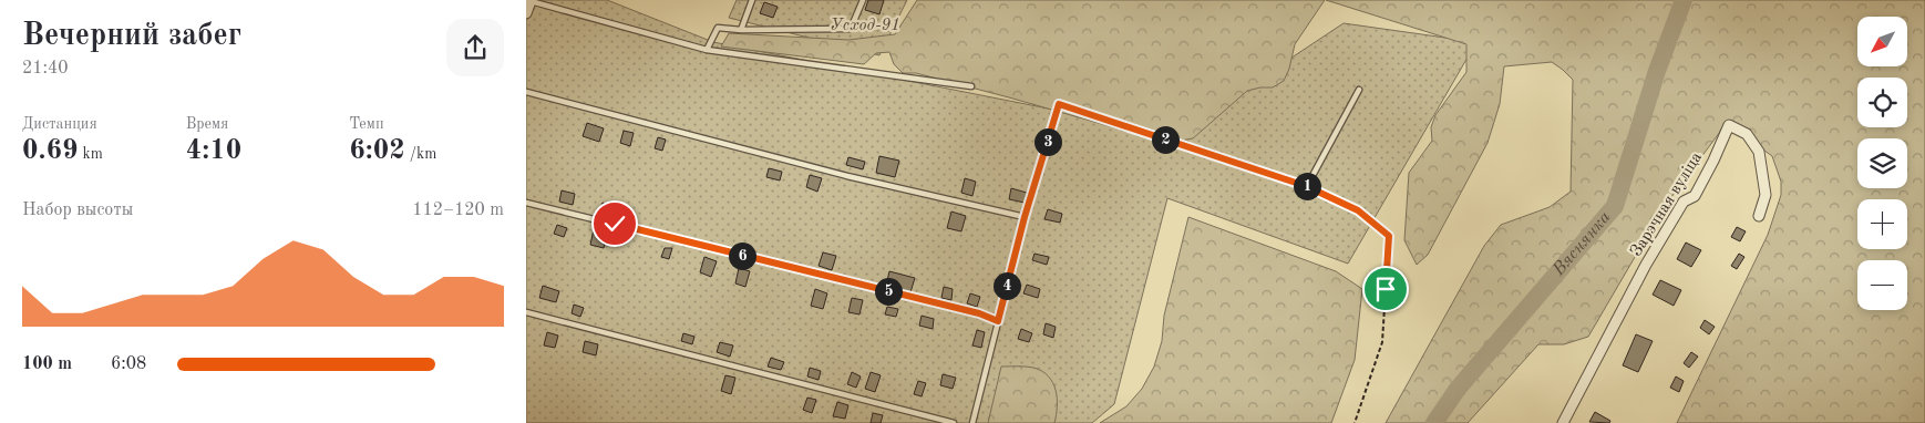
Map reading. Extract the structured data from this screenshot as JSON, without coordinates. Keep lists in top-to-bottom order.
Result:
{
  "streets": {
    "street": ["Зарэчная вуліца"]
  },
  "water": ["Вяснянка"],
  "parks": ["Усход-91"],
  "north": "bottom left",
  "page": {
    "heading": ["Вечерний забег", "21:40"],
    "map_buttons": ["+", "−"],
    "stats": [
      ["Дистанция", "0.69 km"],
      ["Время", "4:10"],
      ["Темп", "6:02 /km"]
    ],
    "pins": [
      "2",
      "3",
      "1",
      "6",
      "4",
      "5"
    ],
    "chart": ["Набор высоты", "112–120 m"],
    "list": [
      {
        "name": "100 m",
        "note": "6:08"
      }
    ]
  }
}
